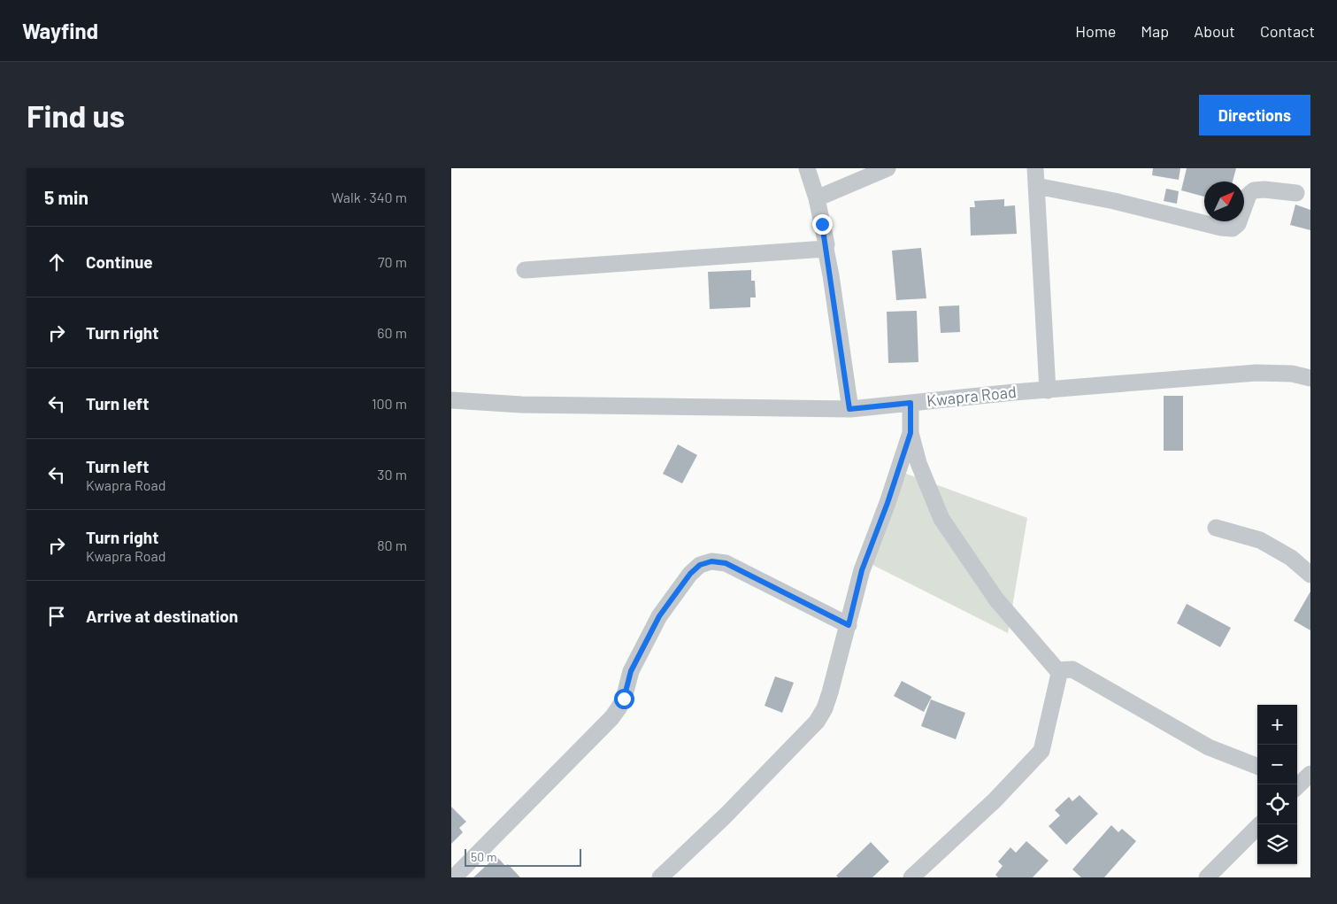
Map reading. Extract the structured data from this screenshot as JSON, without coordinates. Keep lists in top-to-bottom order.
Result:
{
  "streets": {
    "street": ["Kwapra Road"]
  },
  "scale_bar": "50 m",
  "north": "top right",
  "page": {
    "header": "Wayfind",
    "nav": [
      "Home",
      "Map",
      "About",
      "Contact"
    ],
    "buttons": "Directions",
    "title": "Find us",
    "heading": ["5 min", "Walk · 340 m"],
    "list": [
      ["Continue", "70 m"],
      ["Turn right", "60 m"],
      ["Turn left", "100 m"],
      ["Turn left", "Kwapra Road", "30 m"],
      ["Turn right", "Kwapra Road", "80 m"],
      "Arrive at destination"
    ],
    "map_buttons": ["+", "−"],
    "scale": "50 m"
  }
}
